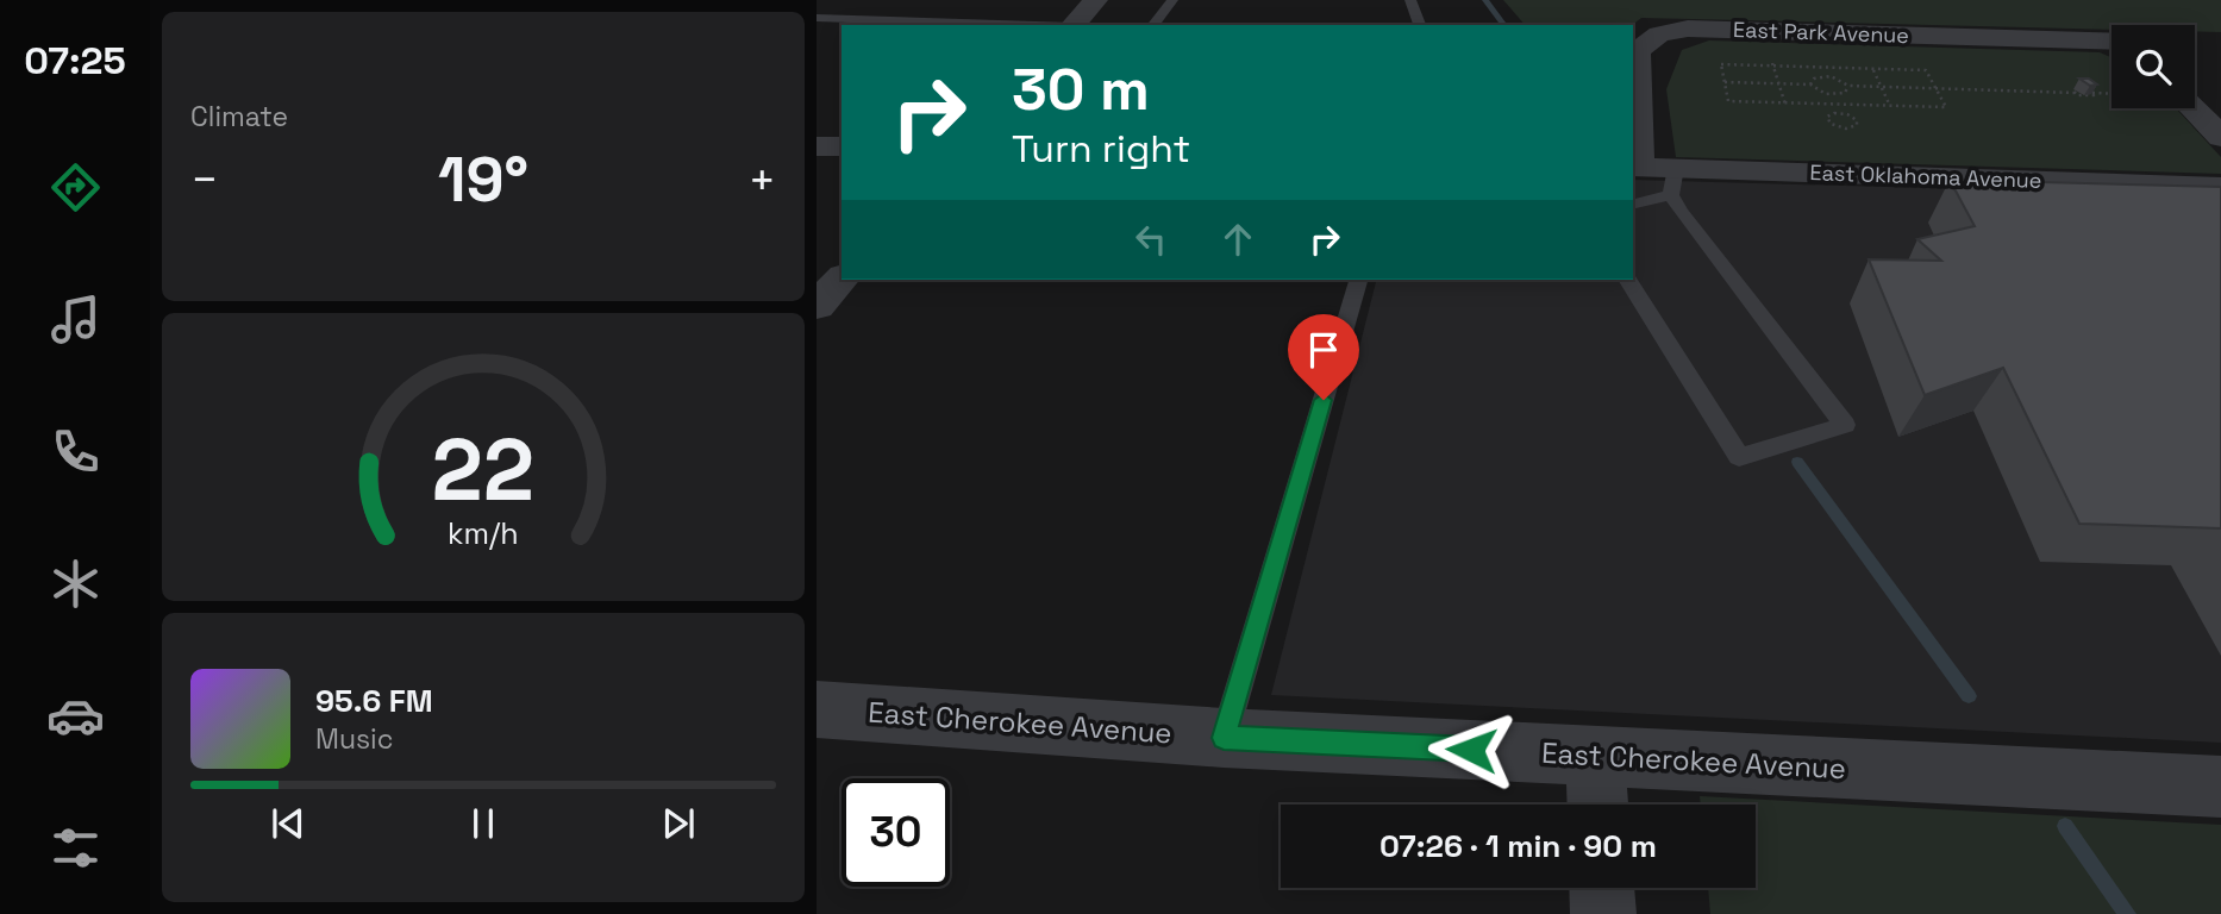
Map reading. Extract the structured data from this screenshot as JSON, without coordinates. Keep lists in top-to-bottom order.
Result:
{
  "streets": {
    "street": ["East Park Avenue", "East Oklahoma Avenue", "East Cherokee Avenue"]
  },
  "crossings": [
    ["East Park Avenue", "East Oklahoma Avenue"]
  ],
  "page": {
    "tabs": "07:25",
    "tile": "Climate",
    "turn": ["30 m", "Turn right"],
    "heat": ["−", "19°", "+"],
    "song": ["95.6 FM", "Music"],
    "limit": "30",
    "trip": "07:26 · 1 min · 90 m",
    "gauge": ["22", "km/h"]
  }
}
